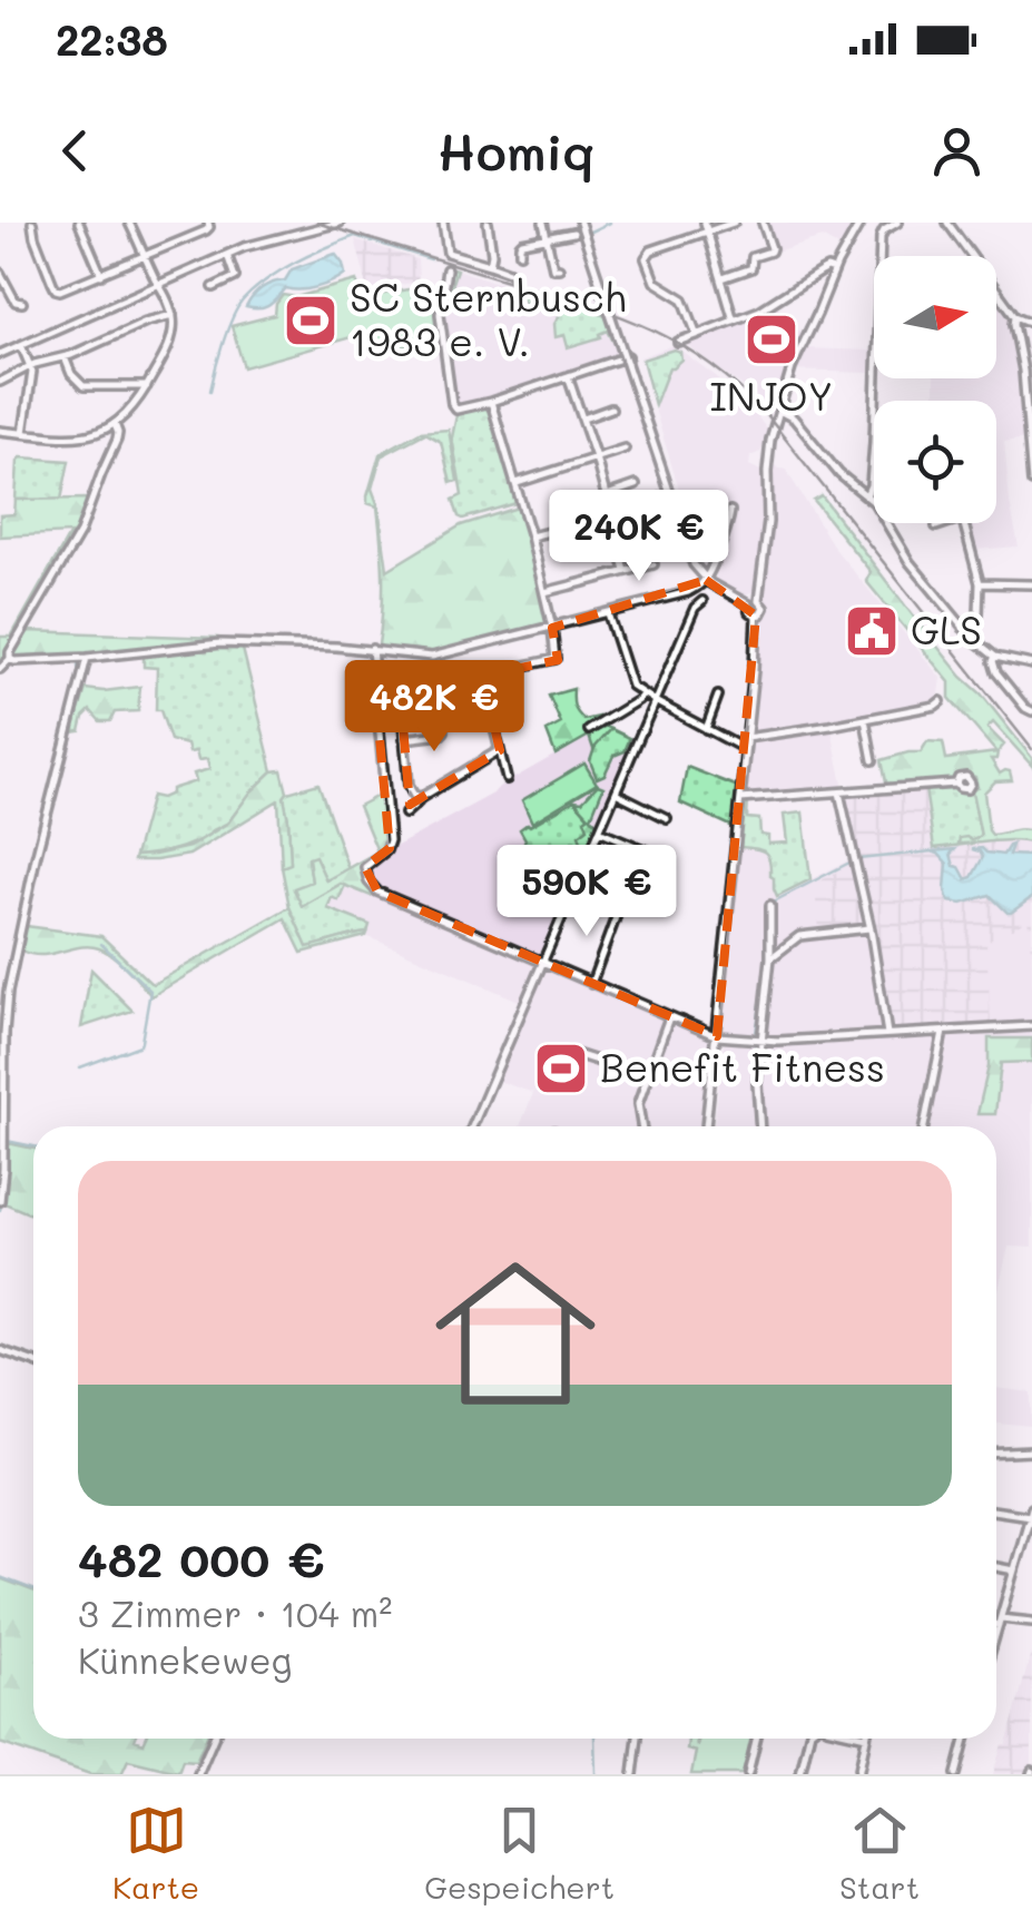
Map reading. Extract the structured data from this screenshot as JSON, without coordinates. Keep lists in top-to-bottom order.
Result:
{
  "places": {
    "sports": ["SC Sternbusch 1983 e. V.", "INJOY", "Benefit Fitness"],
    "public building": ["GLS"]
  },
  "north": "right",
  "page": {
    "status": "22:38",
    "header": "Homiq",
    "price": ["240K €", "482K €", "590K €"],
    "list": [
      {
        "name": "482 000 €",
        "note": "3 Zimmer · 104 m² · Künnekeweg"
      }
    ],
    "tabs": ["Karte", "Gespeichert", "Start"]
  }
}
